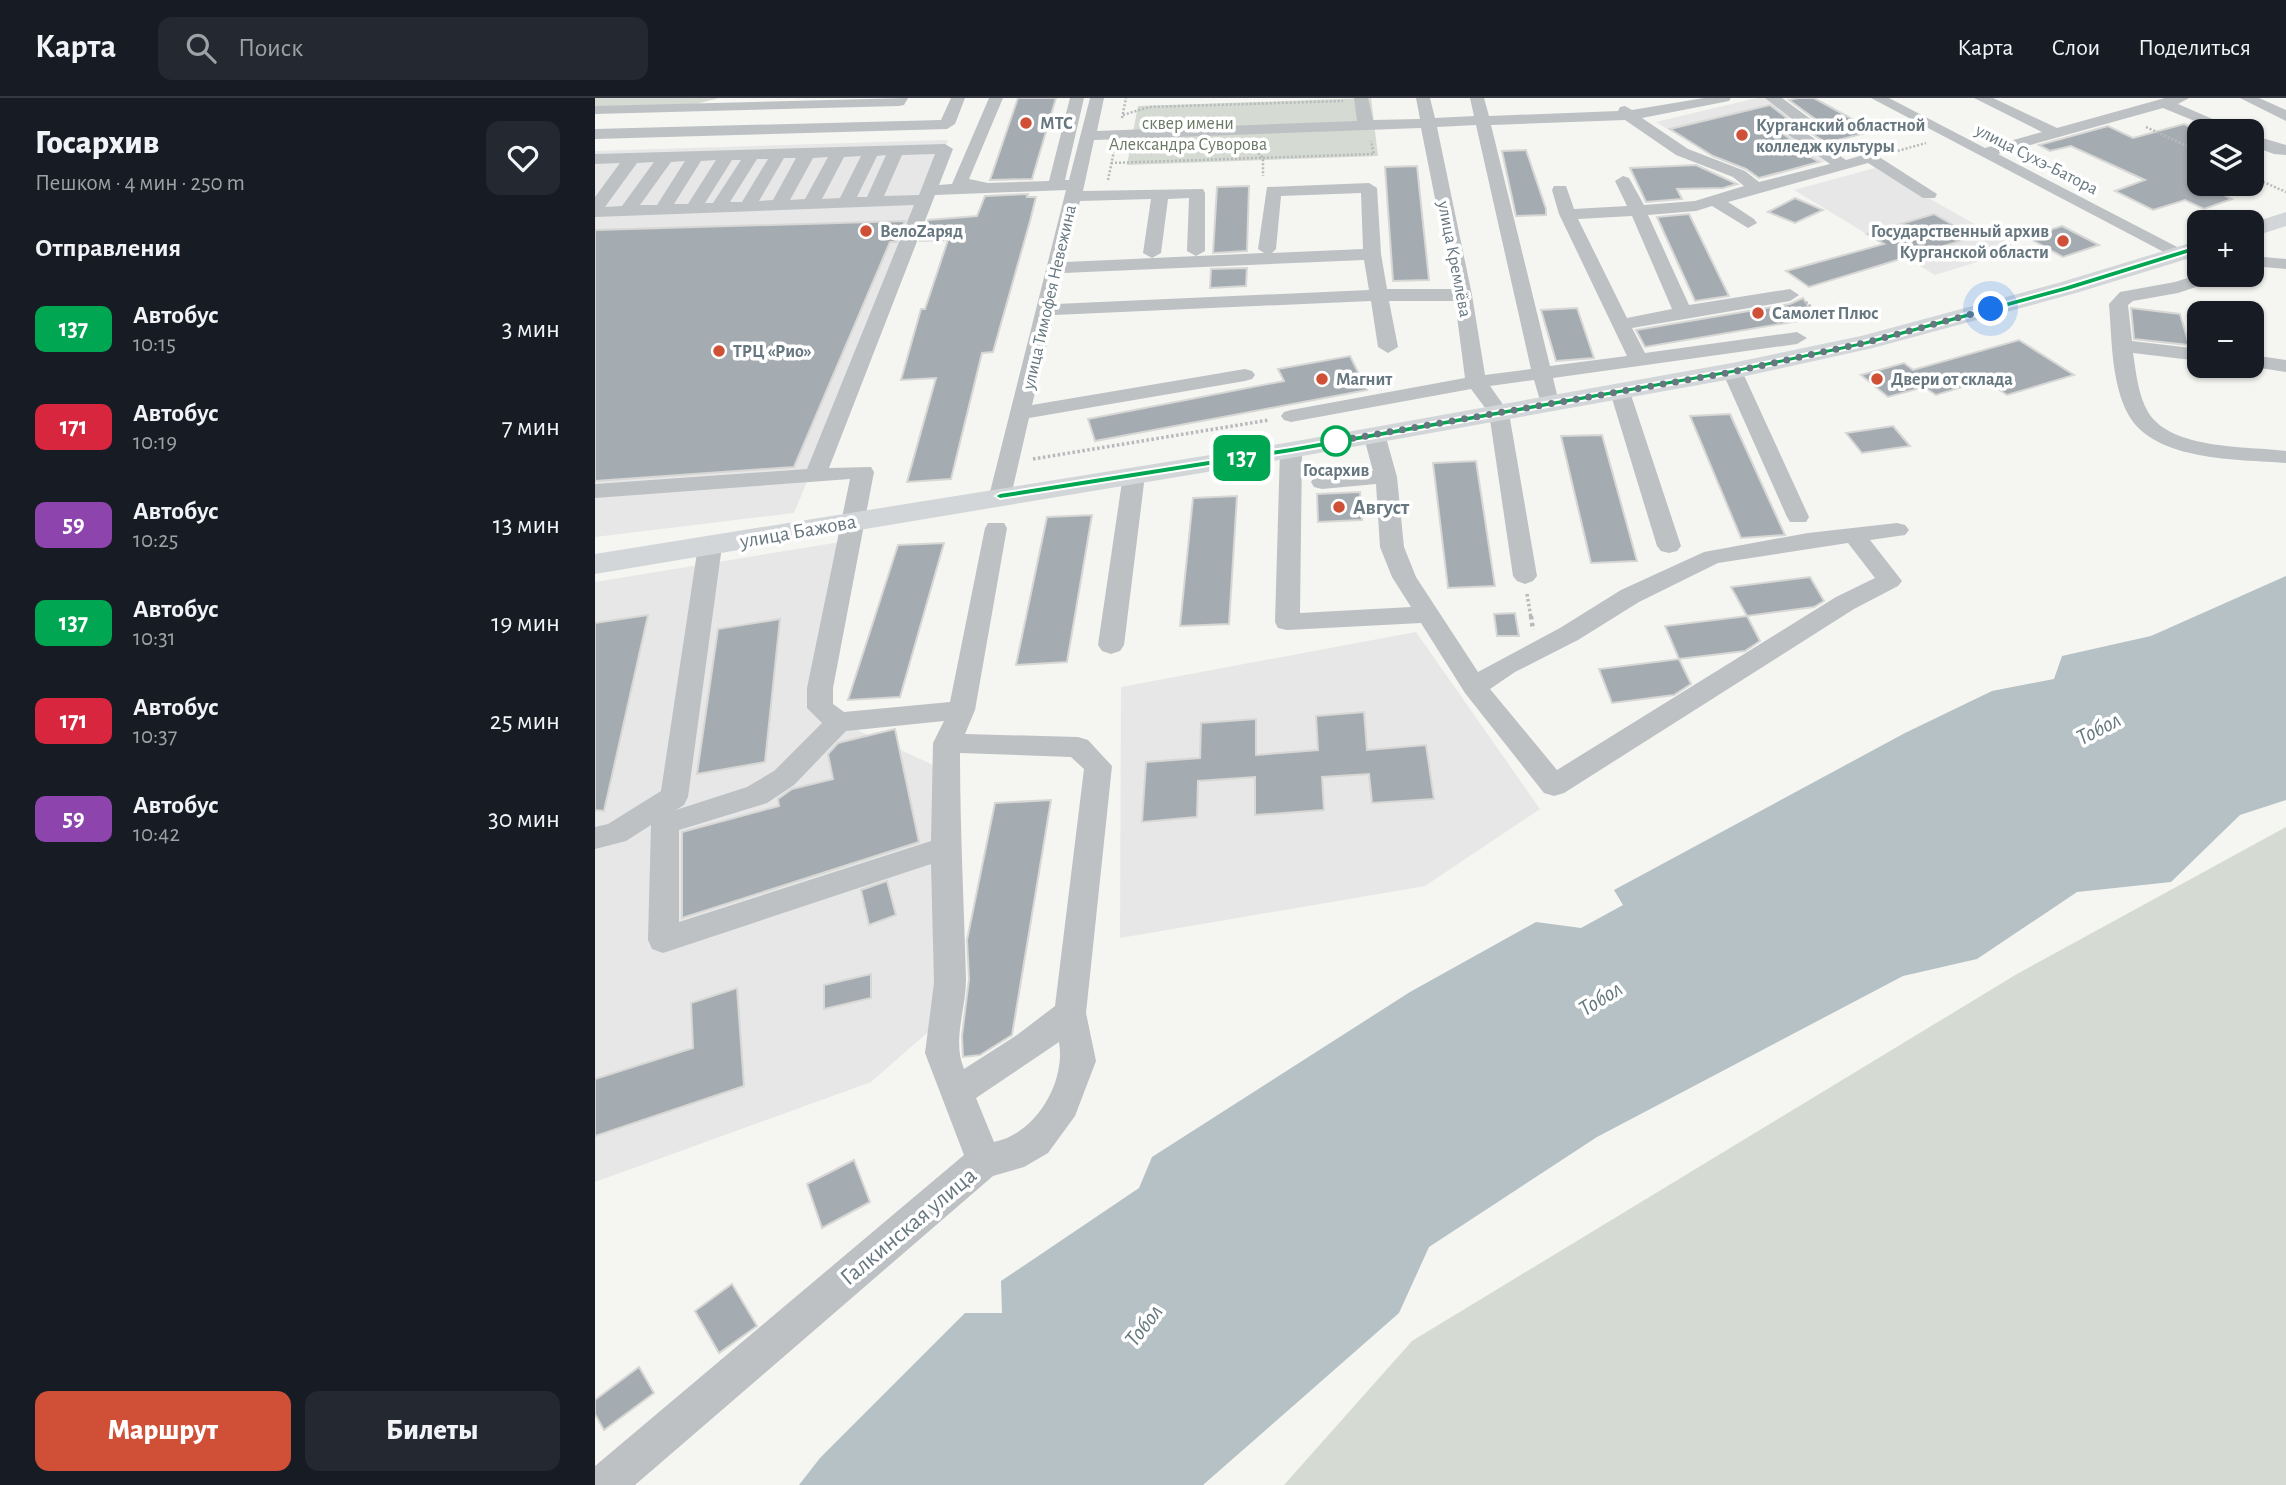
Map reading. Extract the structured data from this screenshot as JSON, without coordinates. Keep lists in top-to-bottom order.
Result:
{
  "streets": {
    "main road": ["улица Бажова"],
    "street": [
      "улица Сухэ-Батора",
      "улица Кремлёва",
      "улица Тимофея Невежина",
      "Галкинская улица"
    ]
  },
  "crossings": [
    ["улица Кремлёва", "улица Бажова"],
    ["улица Тимофея Невежина", "улица Бажова"]
  ],
  "water": ["Тобол"],
  "parks": ["сквер имени Александра Суворова"],
  "places": [
    "МТС",
    "Курганский областной колледж культуры",
    "ВелоZаряд",
    "Государственный архив Курганской области",
    "Самолет Плюс",
    "ТРЦ «Рио»",
    "Магнит",
    "Двери от склада",
    "Госархив",
    "Август"
  ],
  "lines": ["bus line 137"],
  "page": {
    "header": "Карта",
    "search": "Поиск",
    "nav": ["Карта", "Слои", "Поделиться"],
    "heading": [
      ["Госархив", "Пешком · 4 мин · 250 m"],
      "Отправления"
    ],
    "on_map": "137",
    "map_buttons": ["+", "−"],
    "list": [
      {
        "mark": "137",
        "name": "Автобус",
        "note": "10:15",
        "value": "3 мин"
      },
      {
        "mark": "171",
        "name": "Автобус",
        "note": "10:19",
        "value": "7 мин"
      },
      {
        "mark": "59",
        "name": "Автобус",
        "note": "10:25",
        "value": "13 мин"
      },
      {
        "mark": "137",
        "name": "Автобус",
        "note": "10:31",
        "value": "19 мин"
      },
      {
        "mark": "171",
        "name": "Автобус",
        "note": "10:37",
        "value": "25 мин"
      },
      {
        "mark": "59",
        "name": "Автобус",
        "note": "10:42",
        "value": "30 мин"
      }
    ],
    "buttons": ["Маршрут", "Билеты"]
  }
}
